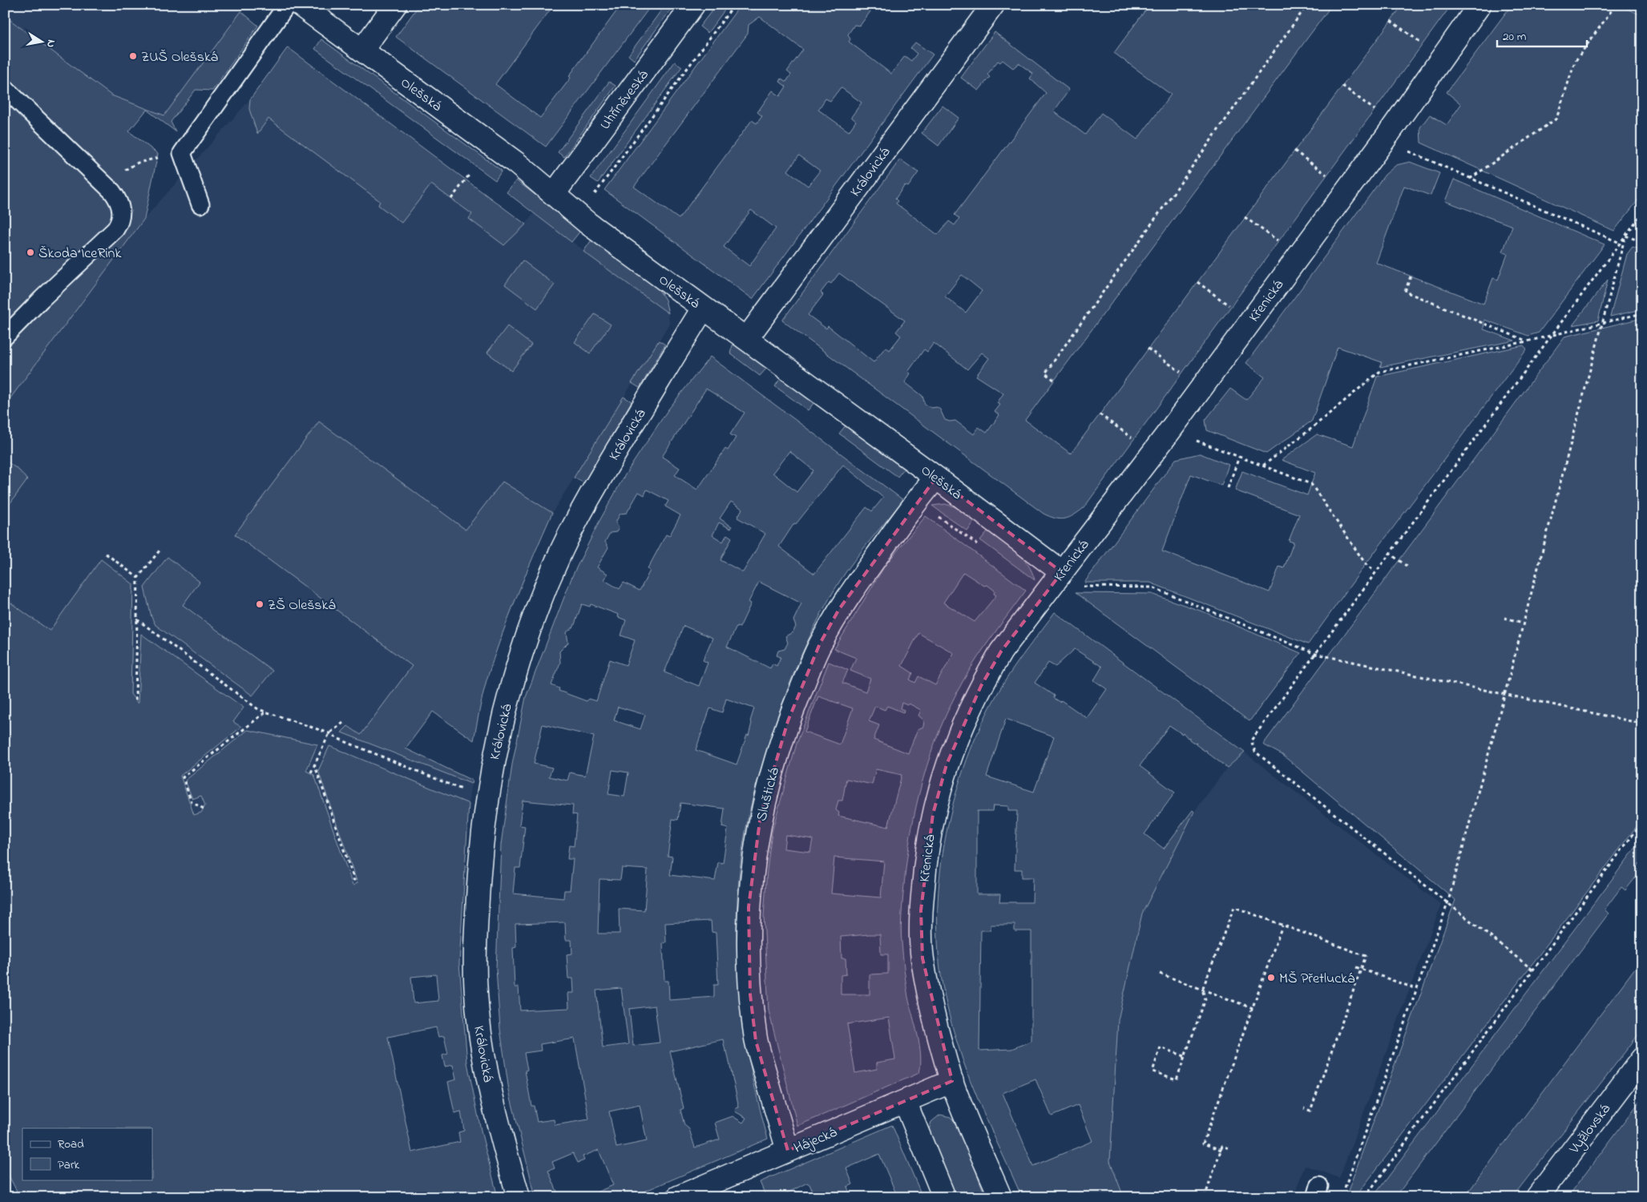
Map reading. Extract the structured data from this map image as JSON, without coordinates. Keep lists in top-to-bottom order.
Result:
{
  "streets": {
    "street": [
      "Olešská",
      "Uhříněveská",
      "Královická",
      "Křenická",
      "Sluštická",
      "Vyžlovská",
      "Hájecká"
    ]
  },
  "crossings": [
    ["Olešská", "Uhříněveská"],
    ["Olešská", "Královická"],
    ["Olešská", "Křenická"],
    ["Olešská", "Sluštická"],
    ["Křenická", "Hájecká"],
    ["Sluštická", "Hájecká"]
  ],
  "places": [
    "ZUŠ Olešská",
    "Škoda IceRink",
    "ZŠ Olešská",
    "MŠ Přetlucká"
  ],
  "legend": ["Road", "Park"],
  "scale_bar": "20 m",
  "north": "right"
}
